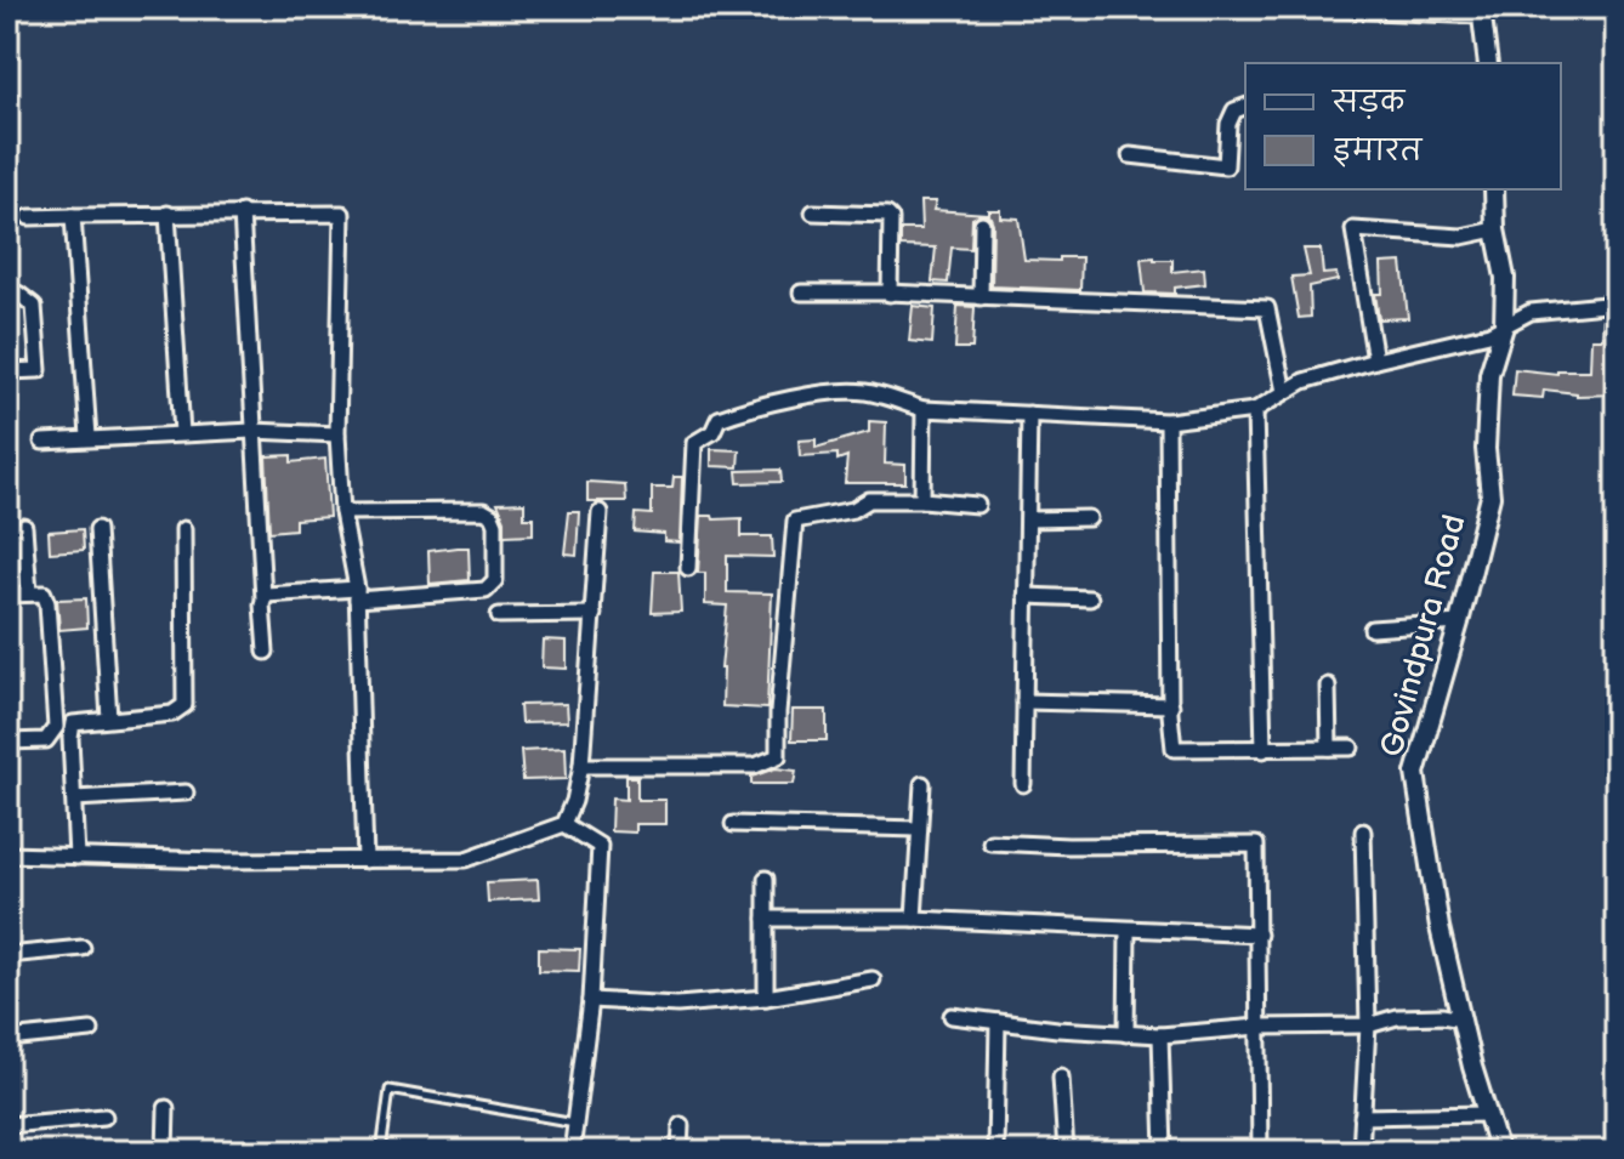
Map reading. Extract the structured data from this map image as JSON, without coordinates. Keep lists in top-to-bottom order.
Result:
{
  "streets": {
    "street": ["Govindpura Road"]
  },
  "legend": ["सड़क", "इमारत"]
}
